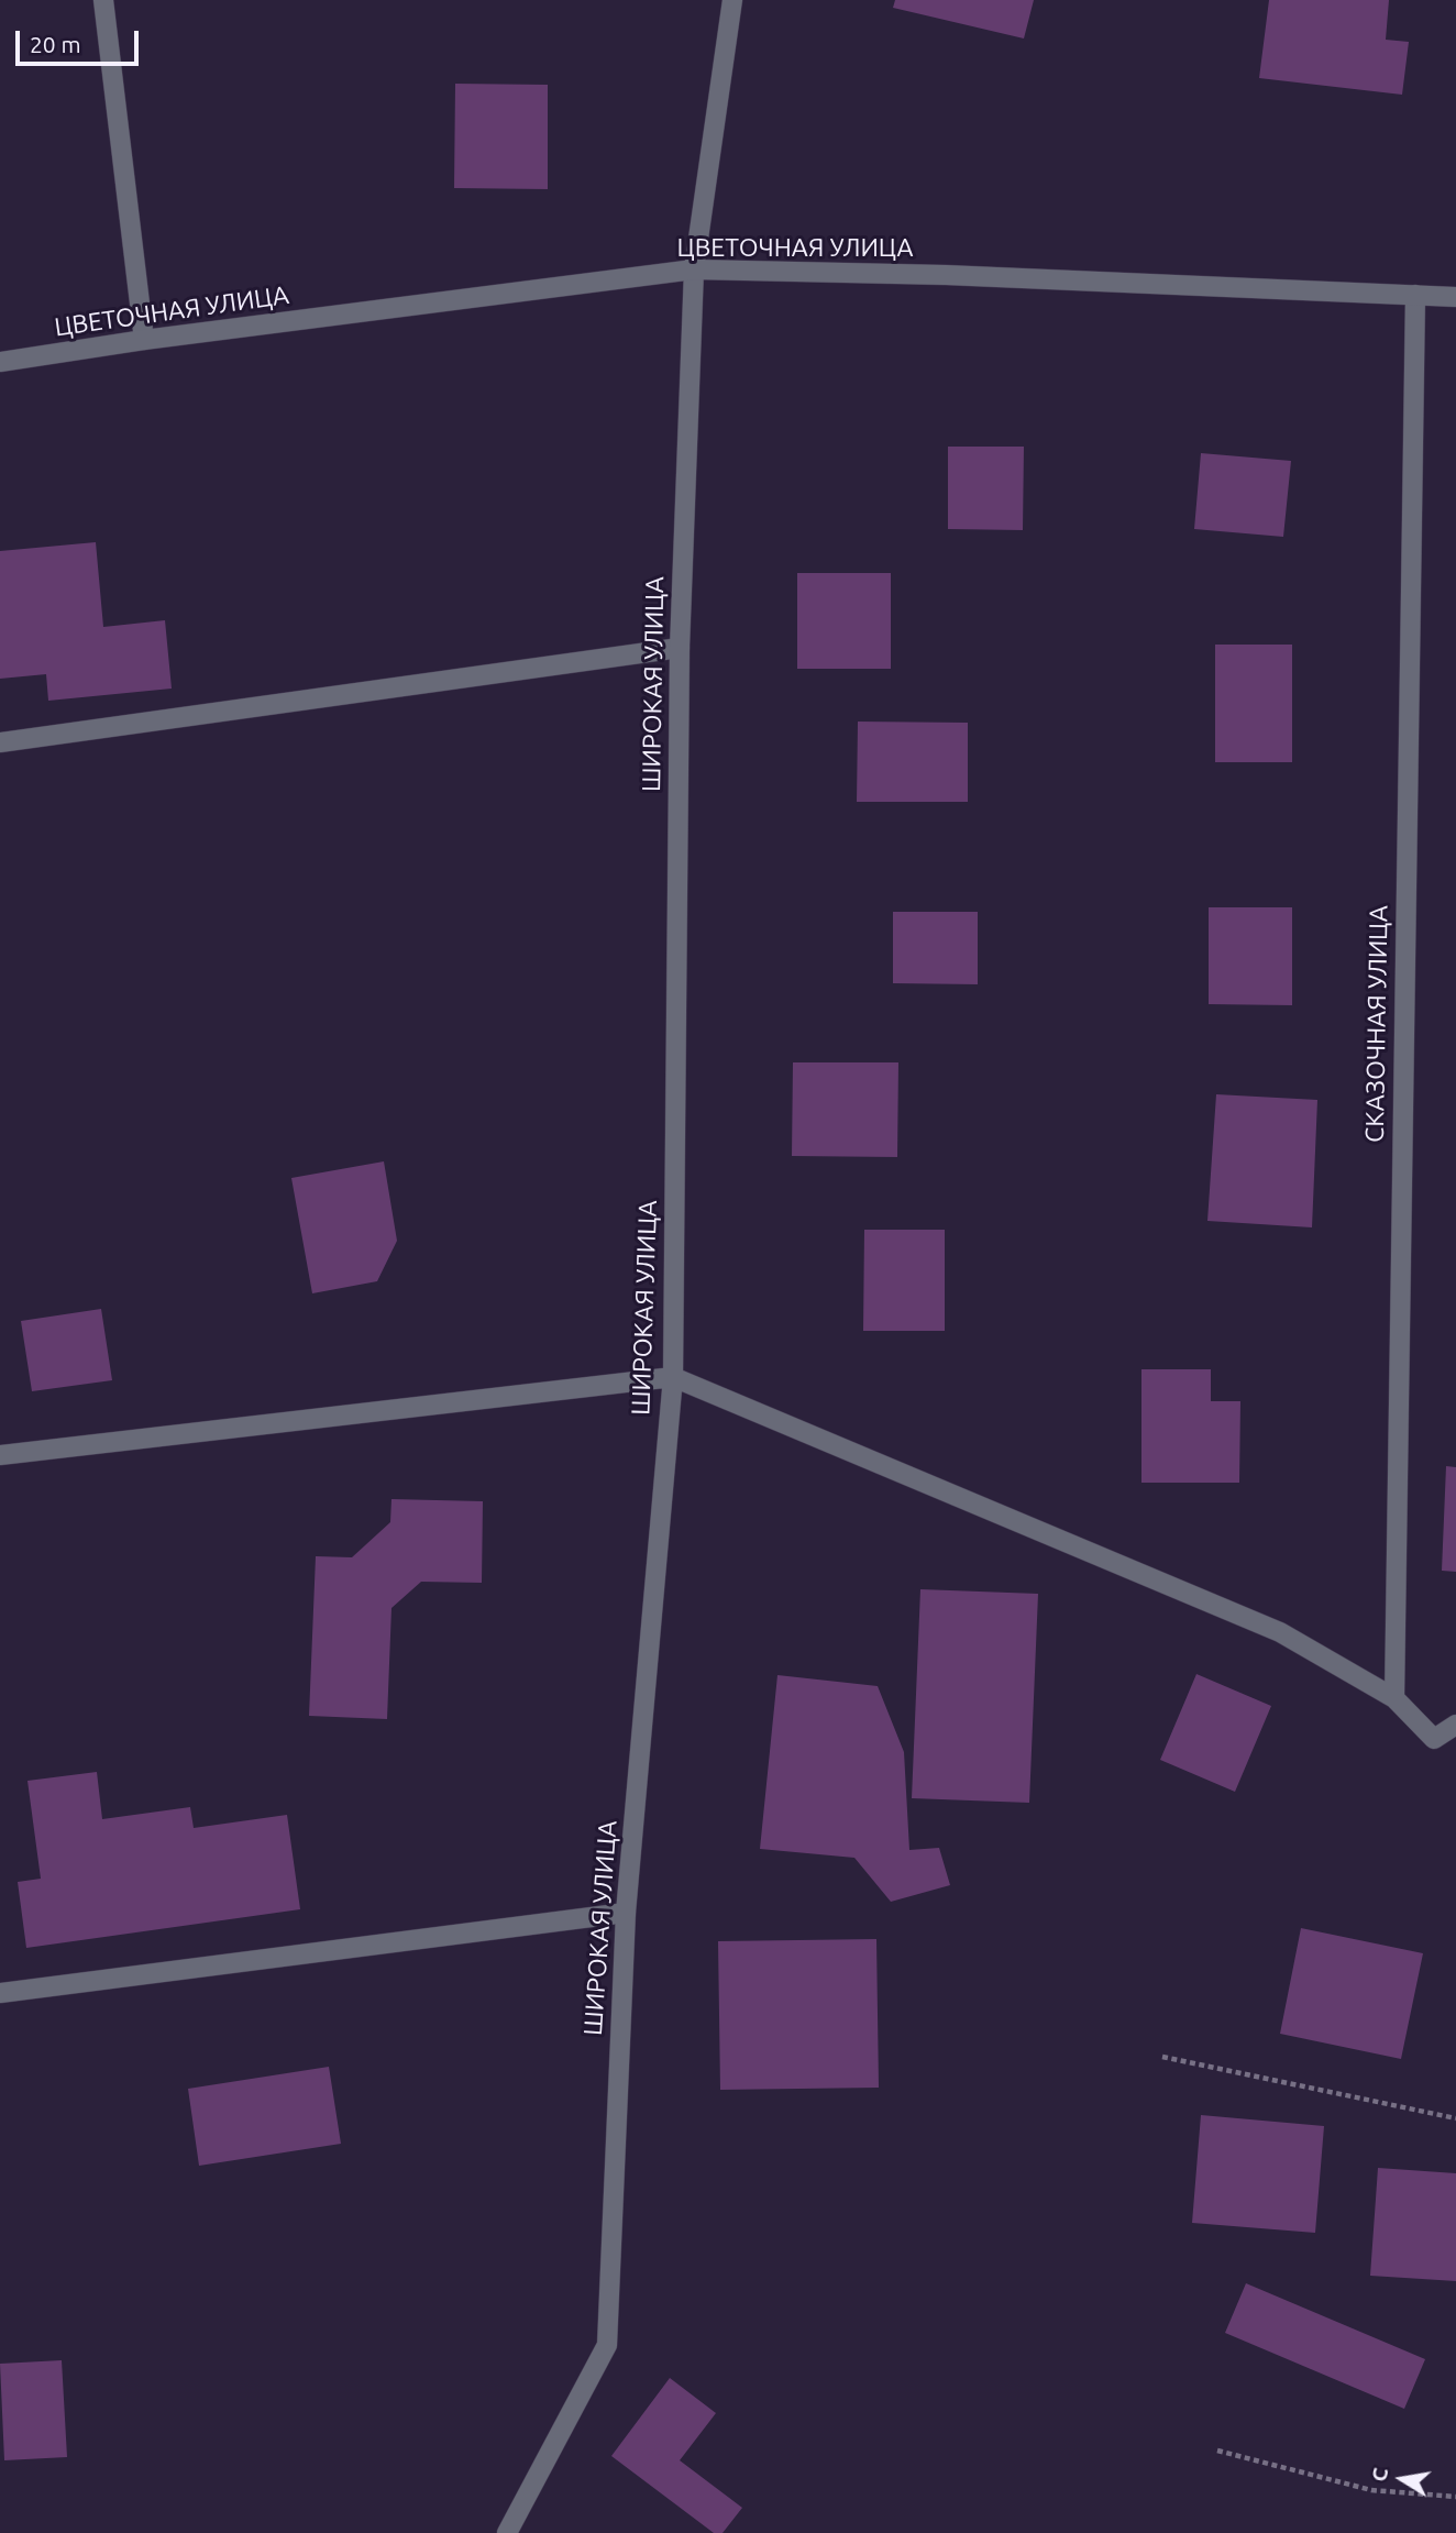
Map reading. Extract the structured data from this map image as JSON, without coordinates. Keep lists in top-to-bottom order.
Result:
{
  "streets": {
    "street": ["ЦВЕТОЧНАЯ УЛИЦА", "ШИРОКАЯ УЛИЦА", "СКАЗОЧНАЯ УЛИЦА"]
  },
  "crossings": [
    ["ЦВЕТОЧНАЯ УЛИЦА", "ШИРОКАЯ УЛИЦА"],
    ["ЦВЕТОЧНАЯ УЛИЦА", "СКАЗОЧНАЯ УЛИЦА"]
  ],
  "scale_bar": "20 m",
  "north": "left"
}
